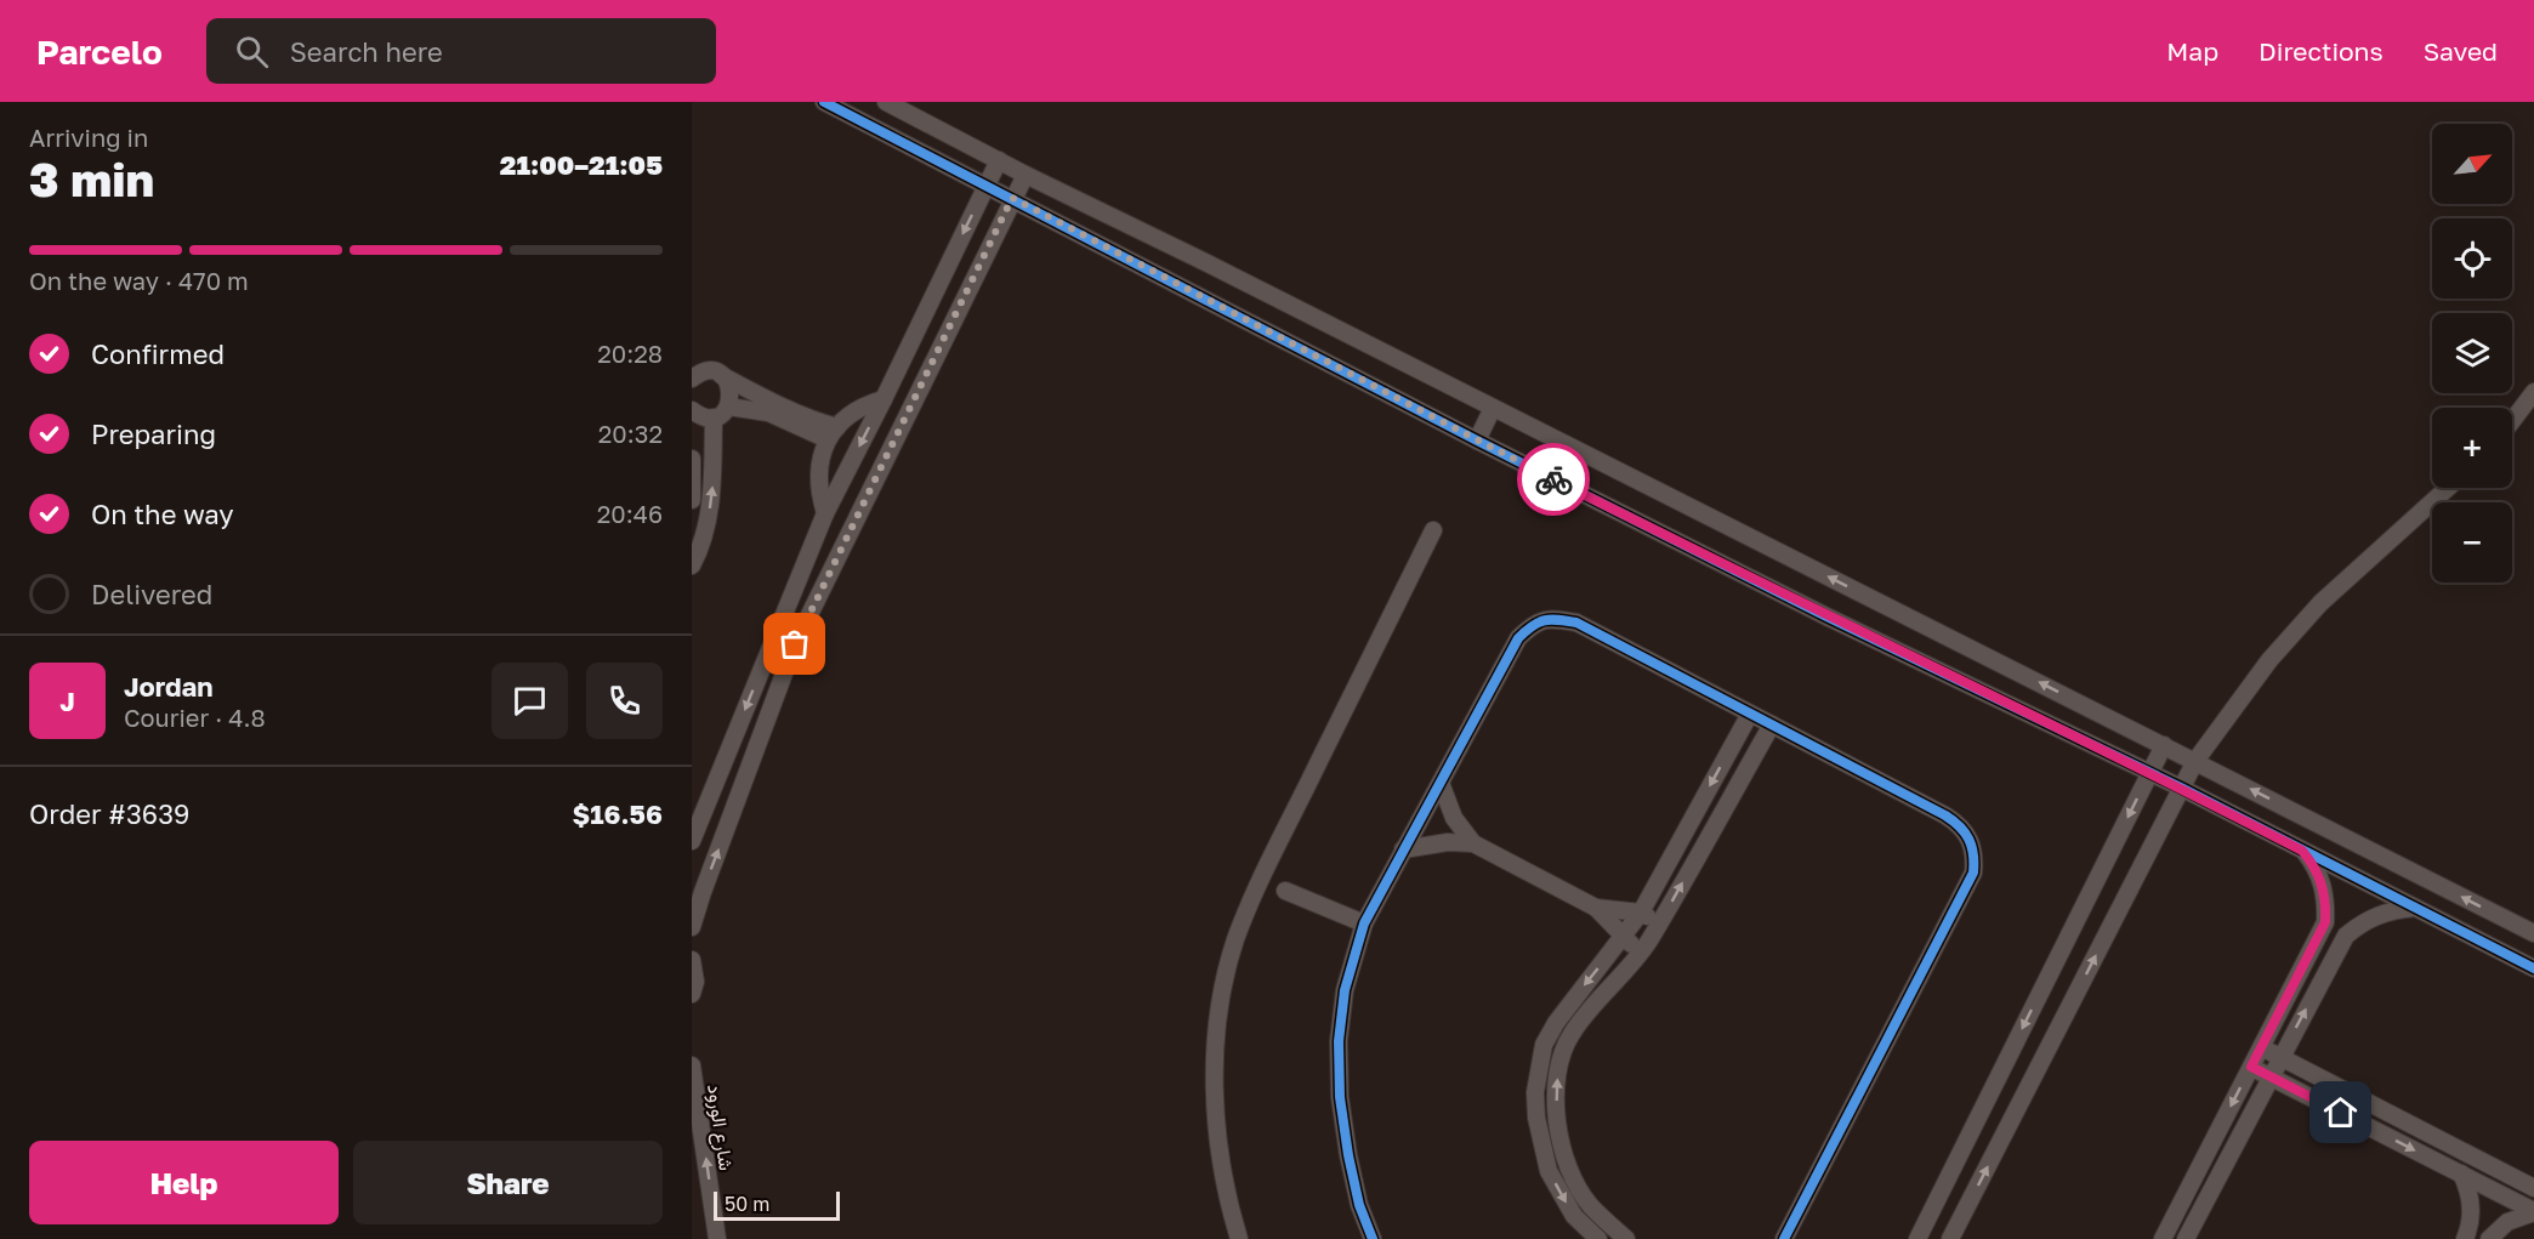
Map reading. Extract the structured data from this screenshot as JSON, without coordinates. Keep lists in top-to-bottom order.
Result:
{
  "streets": {
    "street": ["شارع الورود"]
  },
  "one_way": ["شارع الورود"],
  "scale_bar": "50 m",
  "north": "top right",
  "page": {
    "header": "Parcelo",
    "search": "Search here",
    "nav": ["Map", "Directions", "Saved"],
    "heading": ["3 min", "Arriving in", "21:00–21:05"],
    "panel": [
      "Jordan",
      "Courier · 4.8",
      "Order #3639",
      "$16.56"
    ],
    "map_buttons": ["+", "−"],
    "bar": "On the way · 470 m",
    "list": [
      ["Confirmed", "20:28"],
      ["Preparing", "20:32"],
      ["On the way", "20:46"],
      "Delivered"
    ],
    "round": "J",
    "buttons": ["Help", "Share"],
    "scale": "50 m"
  }
}
